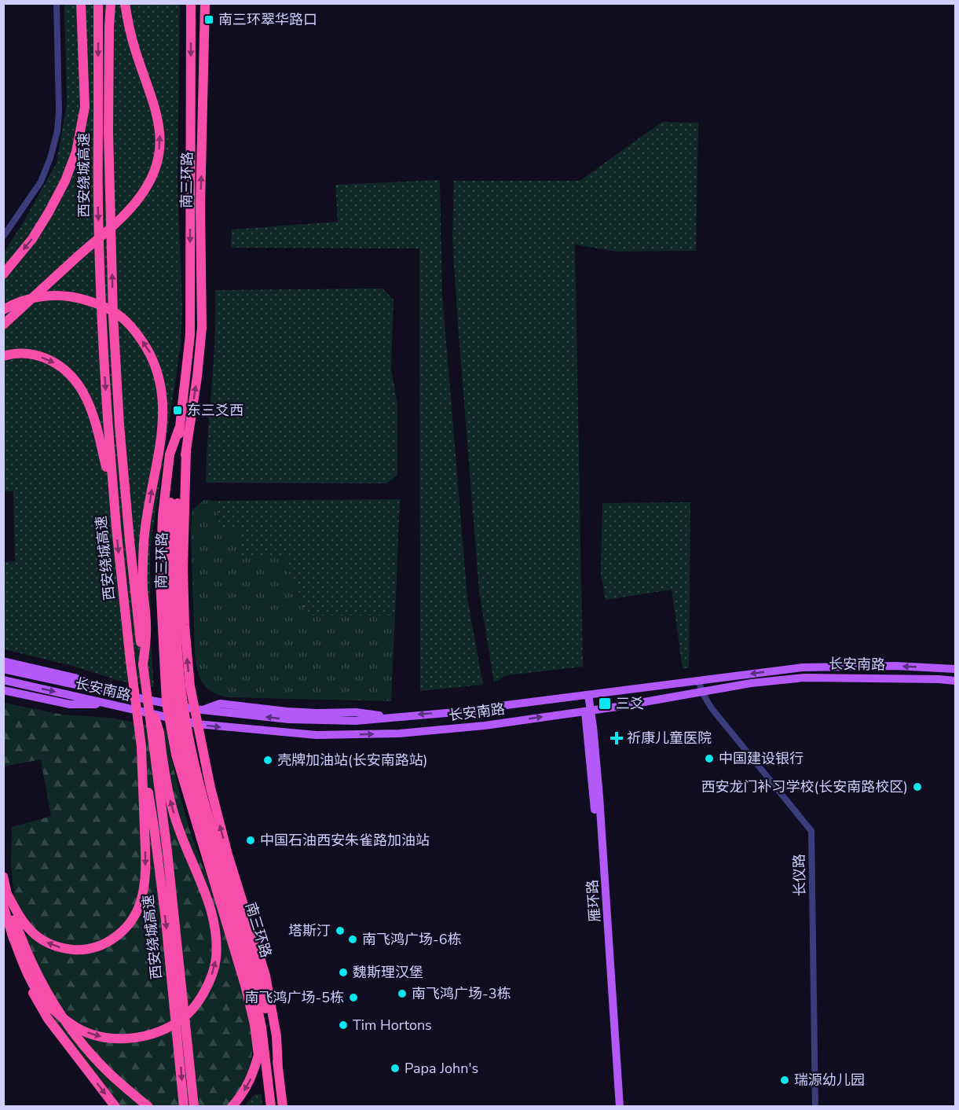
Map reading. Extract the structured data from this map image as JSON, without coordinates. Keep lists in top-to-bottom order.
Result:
{
  "streets": {
    "highway": ["西安绕城高速", "南三环路"],
    "main road": ["长安南路", "雁环路"],
    "street": ["长仪路"]
  },
  "crossings": [
    ["长安南路", "长仪路"],
    ["长安南路", "雁环路"]
  ],
  "places": {
    "transit": ["南三环翠华路口", "东三爻西", "三爻"],
    "health": ["祈康儿童医院"],
    "other": [
      "中国建设银行",
      "壳牌加油站(长安南路站)",
      "西安龙门补习学校(长安南路校区)",
      "中国石油西安朱雀路加油站",
      "塔斯汀",
      "南飞鸿广场-6栋",
      "魏斯理汉堡",
      "南飞鸿广场-3栋",
      "南飞鸿广场-5栋",
      "Tim Hortons",
      "Papa John's",
      "瑞源幼儿园"
    ]
  }
}
